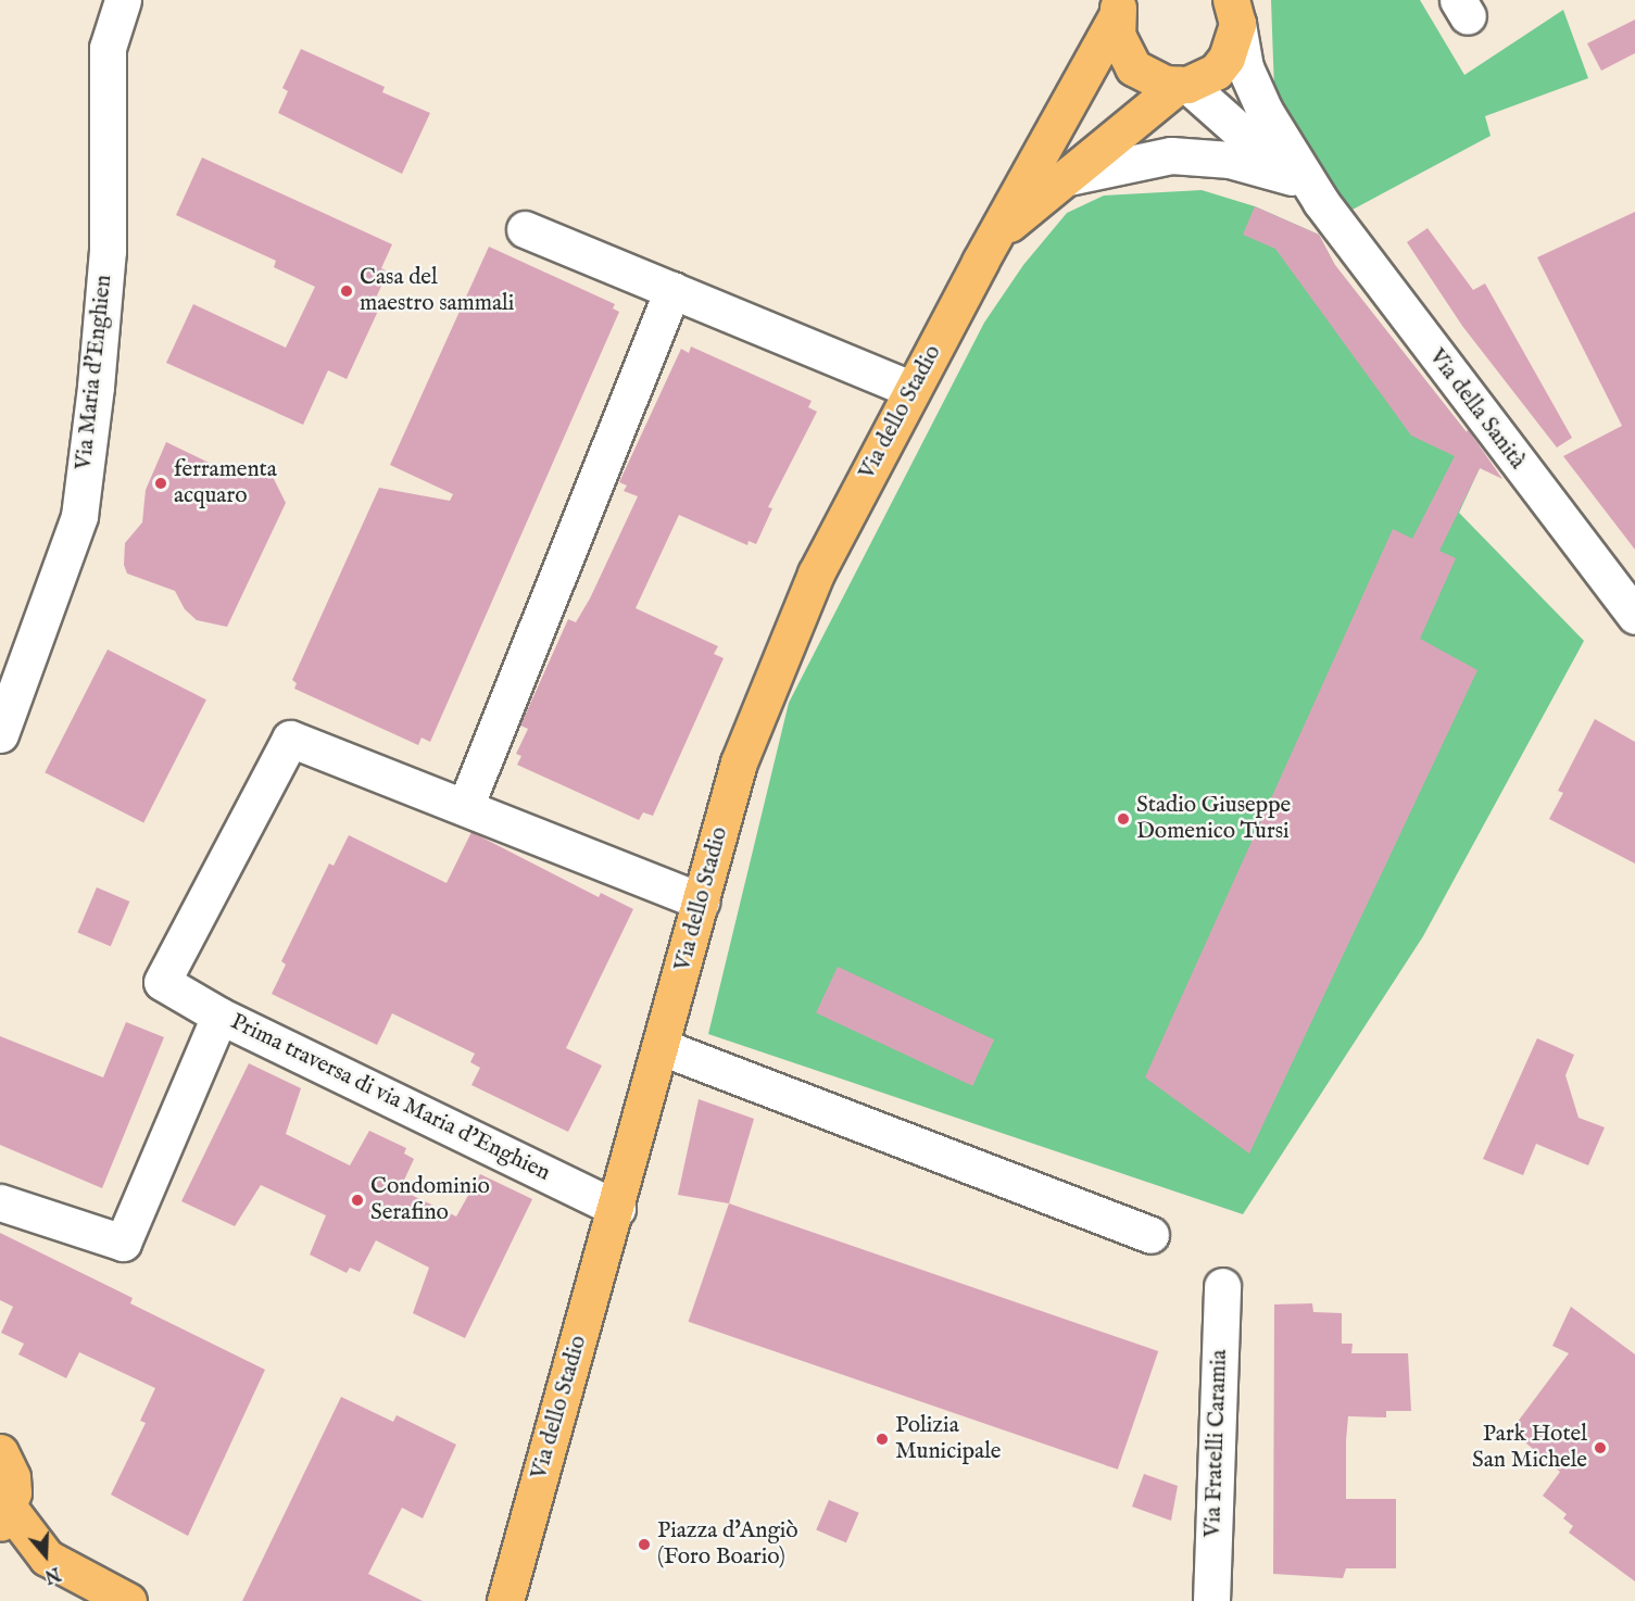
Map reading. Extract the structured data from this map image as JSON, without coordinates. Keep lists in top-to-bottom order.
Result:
{
  "streets": {
    "main road": ["Via dello Stadio"],
    "street": [
      "Via Maria d'Enghien",
      "Via della Sanità",
      "Prima traversa di via Maria d'Enghien",
      "Via Fratelli Caramia"
    ]
  },
  "crossings": [
    ["Via della Sanità", "Via dello Stadio"],
    ["Via dello Stadio", "Prima traversa di via Maria d'Enghien"]
  ],
  "places": [
    "Casa del maestro sammali",
    "ferramenta acquaro",
    "Stadio Giuseppe Domenico Tursi",
    "Condominio Serafino",
    "Polizia Municipale",
    "Park Hotel San Michele",
    "Piazza d'Angiò (Foro Boario)"
  ],
  "north": "bottom"
}
